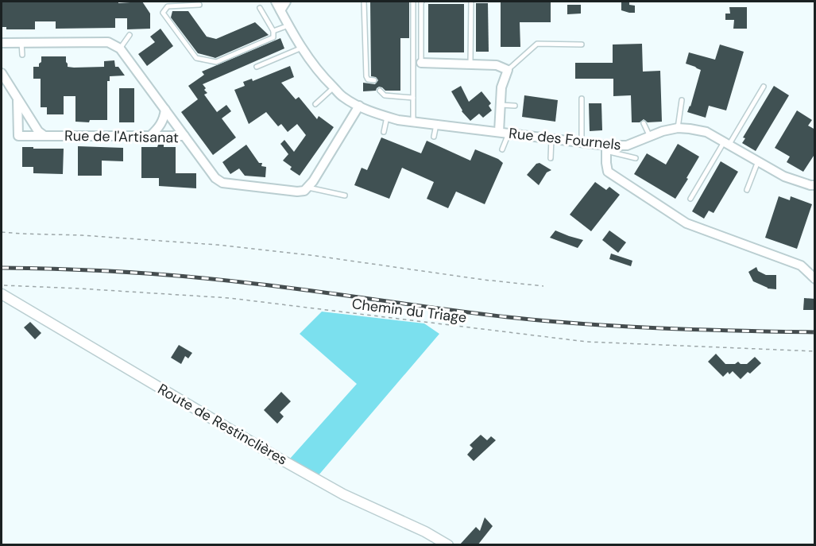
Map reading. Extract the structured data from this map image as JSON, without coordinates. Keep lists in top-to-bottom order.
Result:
{
  "streets": {
    "street": ["Rue de l'Artisanat", "Rue des Fournels", "Route de Restinclières"],
    "path": ["Chemin du Triage"]
  }
}
